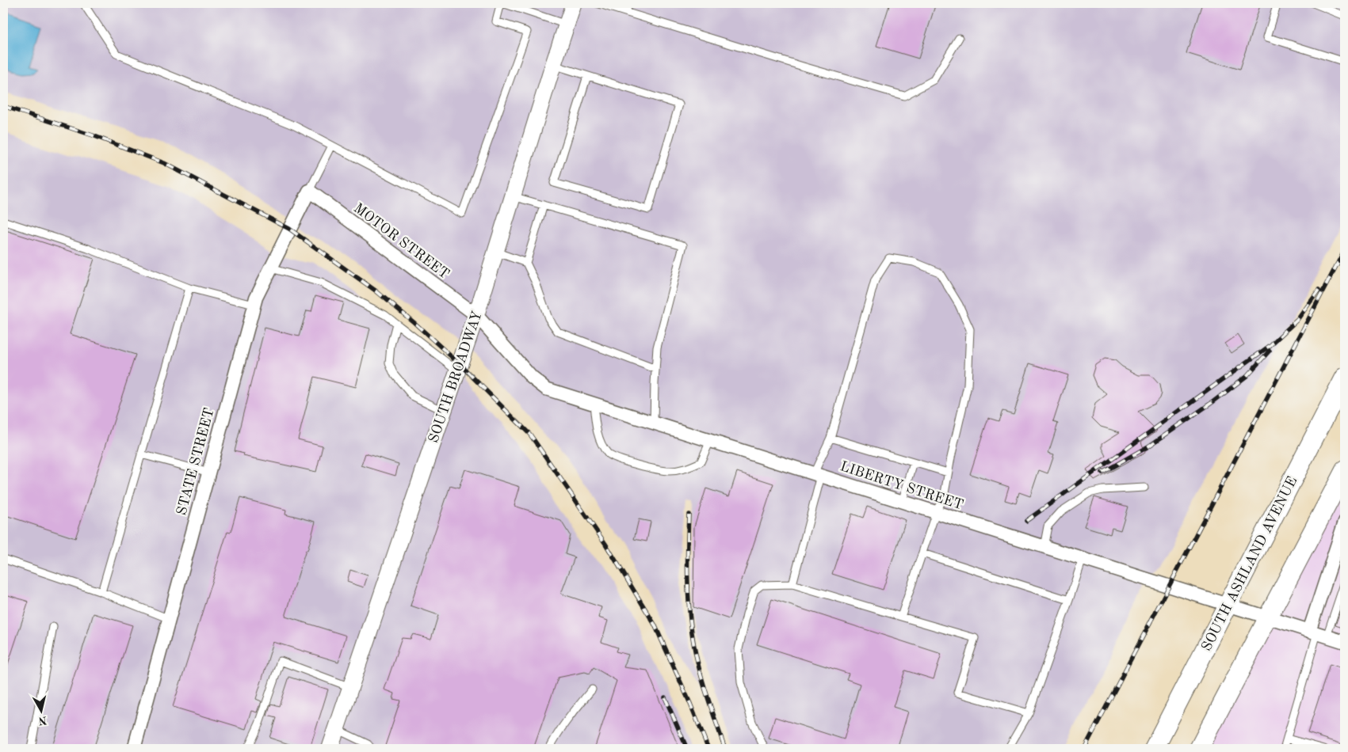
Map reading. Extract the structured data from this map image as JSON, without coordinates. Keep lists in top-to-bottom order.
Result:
{
  "streets": {
    "main road": ["SOUTH ASHLAND AVENUE"],
    "street": [
      "MOTOR STREET",
      "SOUTH BROADWAY",
      "STATE STREET",
      "LIBERTY STREET"
    ]
  },
  "crossings": [
    ["MOTOR STREET", "SOUTH BROADWAY"],
    ["MOTOR STREET", "STATE STREET"],
    ["MOTOR STREET", "LIBERTY STREET"],
    ["SOUTH BROADWAY", "LIBERTY STREET"],
    ["LIBERTY STREET", "SOUTH ASHLAND AVENUE"]
  ],
  "north": "bottom"
}
